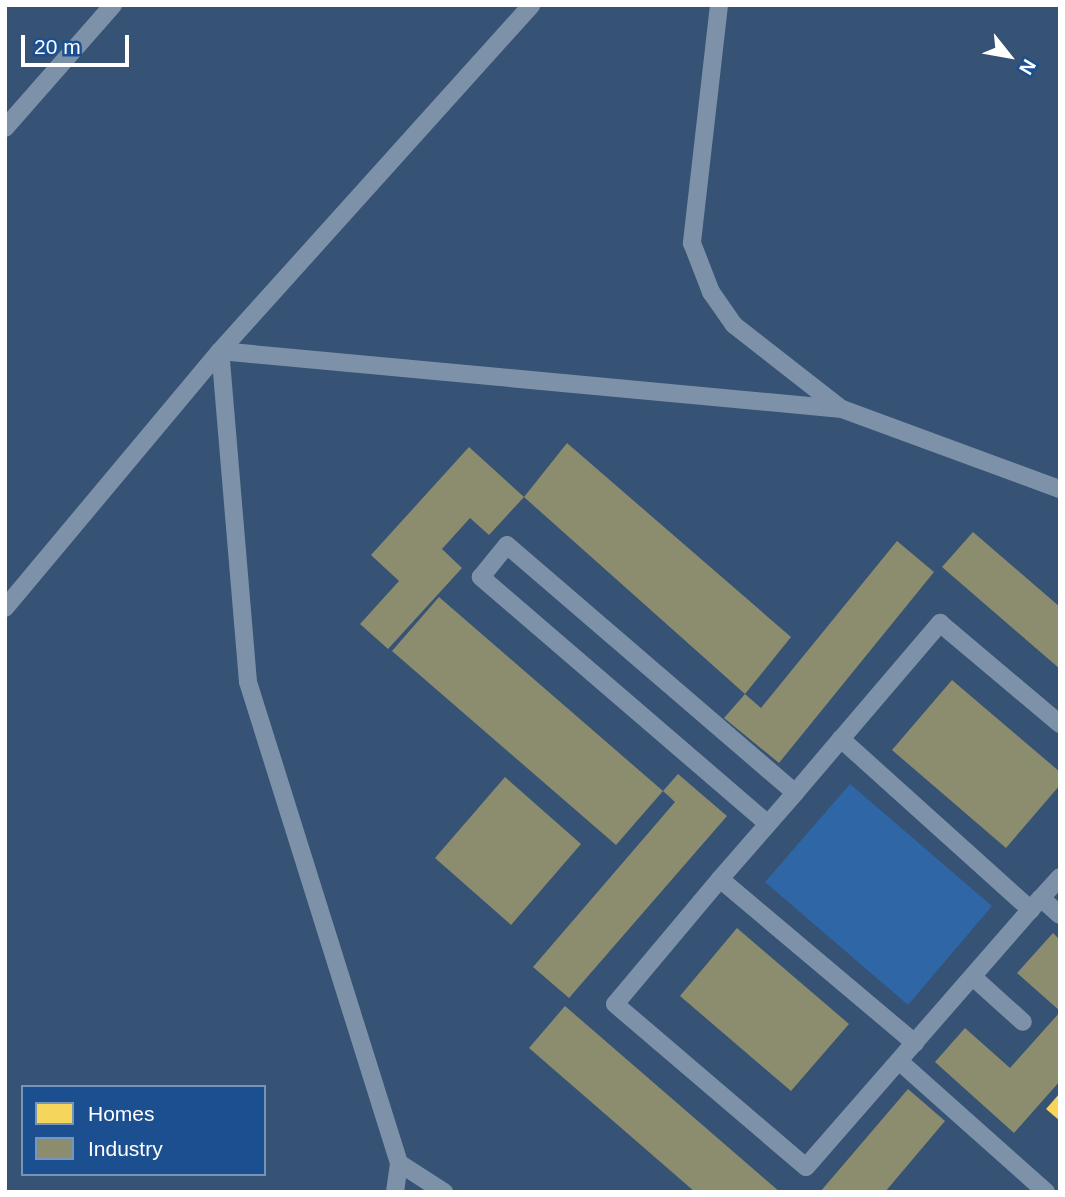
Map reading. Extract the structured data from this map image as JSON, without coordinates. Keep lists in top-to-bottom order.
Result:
{
  "legend": ["Homes", "Industry"],
  "scale_bar": "20 m",
  "north": "bottom right"
}
